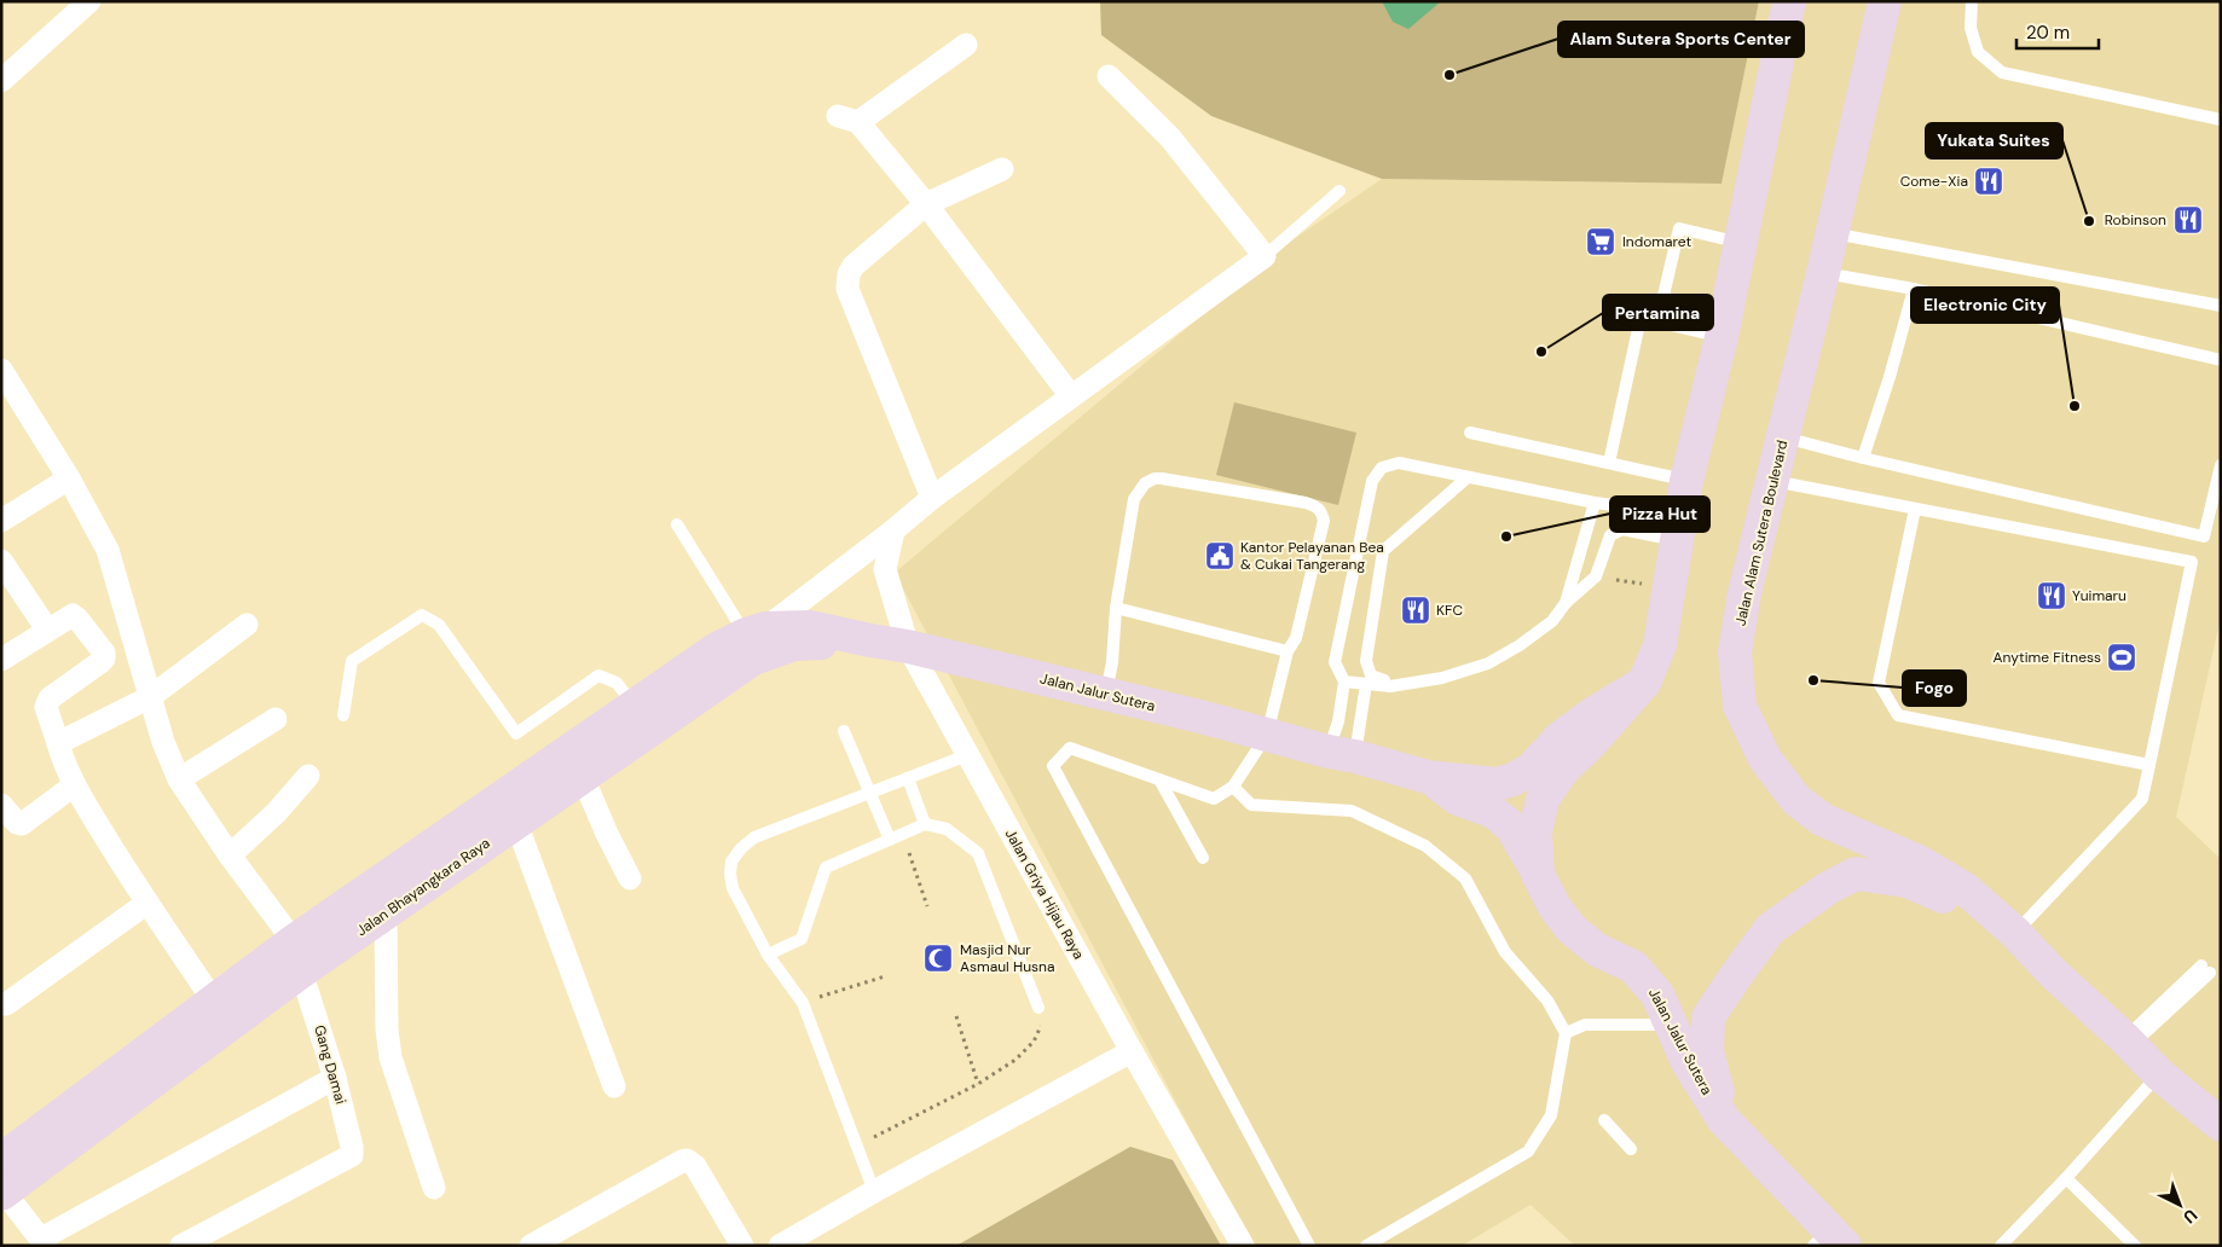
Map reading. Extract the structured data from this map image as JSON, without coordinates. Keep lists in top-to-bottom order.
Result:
{
  "streets": {
    "main road": ["Jalan Alam Sutera Boulevard", "Jalan Jalur Sutera", "Jalan Bhayangkara Raya"],
    "street": ["Jalan Griya Hijau Raya", "Gang Damai"]
  },
  "crossings": [
    ["Jalan Jalur Sutera", "Jalan Bhayangkara Raya"],
    ["Jalan Jalur Sutera", "Jalan Griya Hijau Raya"],
    ["Jalan Bhayangkara Raya", "Gang Damai"]
  ],
  "places": {
    "other": [
      "Alam Sutera Sports Center",
      "Yukata Suites",
      "Pertamina",
      "Electronic City",
      "Pizza Hut",
      "Fogo"
    ],
    "restaurant": [
      "Come-Xia",
      "Robinson",
      "Yuimaru",
      "KFC"
    ],
    "supermarket": ["Indomaret"],
    "public building": ["Kantor Pelayanan Bea & Cukai Tangerang"],
    "sports": ["Anytime Fitness"],
    "mosque": ["Masjid Nur Asmaul Husna"]
  },
  "scale_bar": "20 m",
  "north": "bottom right"
}
